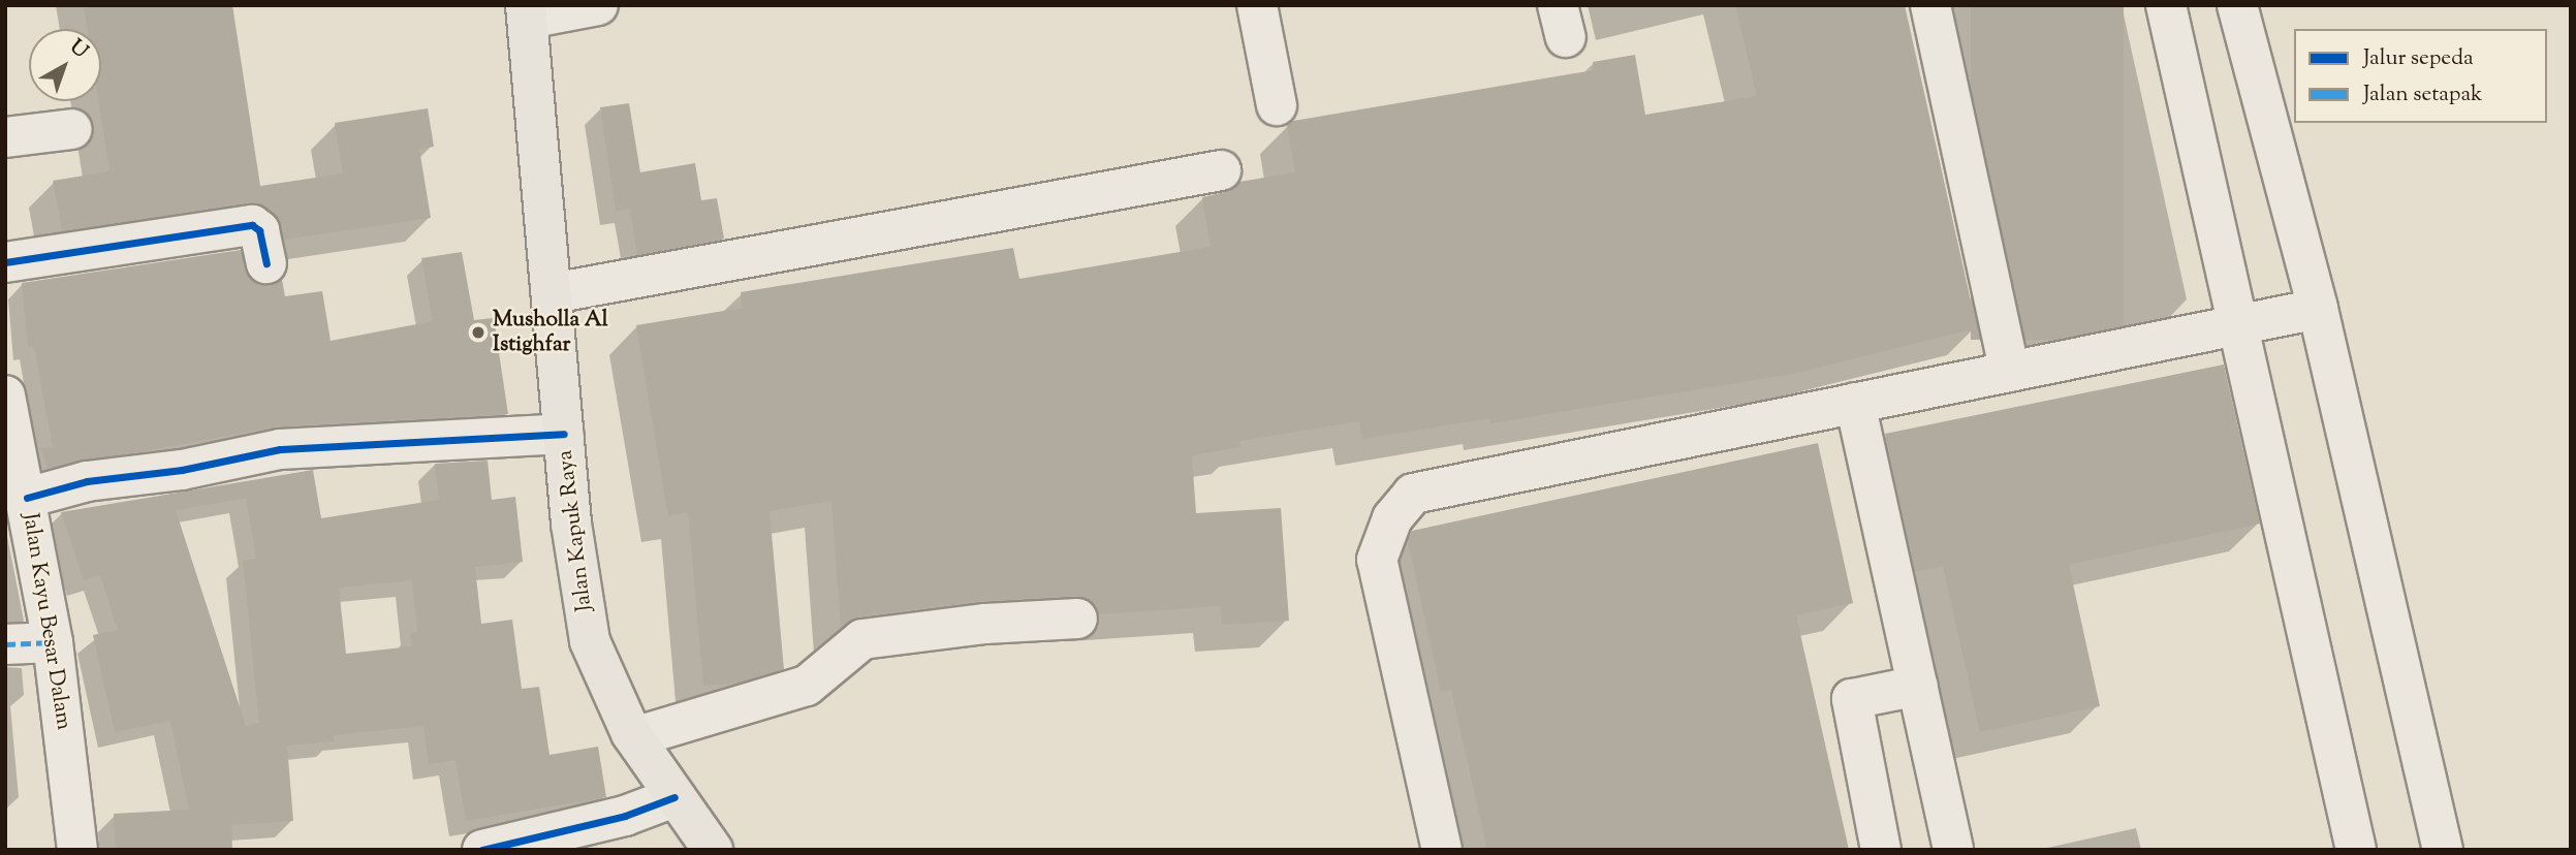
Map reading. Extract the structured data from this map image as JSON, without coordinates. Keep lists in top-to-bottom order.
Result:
{
  "streets": {
    "main road": ["Jalan Kapuk Raya"],
    "street": ["Jalan Kayu Besar Dalam"]
  },
  "places": ["Musholla Al Istighfar"],
  "legend": ["Jalur sepeda", "Jalan setapak"],
  "north": "top right"
}
